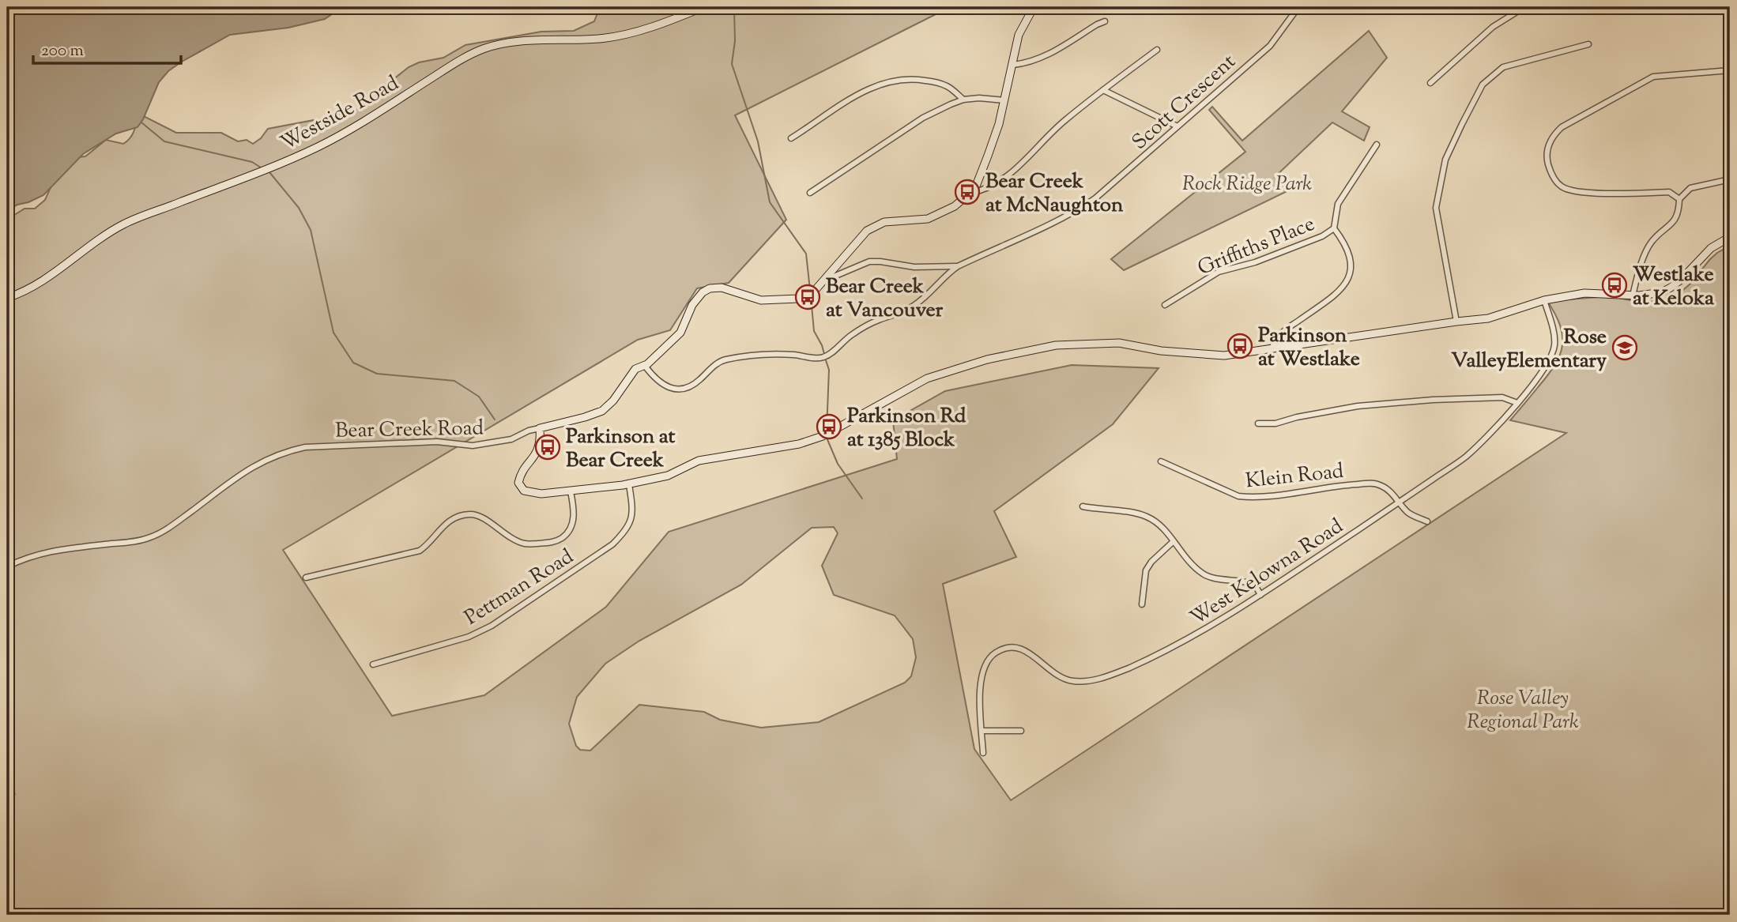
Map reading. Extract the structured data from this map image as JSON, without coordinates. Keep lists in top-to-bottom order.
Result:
{
  "streets": {
    "street": [
      "Scott Crescent",
      "Westside Road",
      "Griffiths Place",
      "Bear Creek Road",
      "Klein Road",
      "West Kelowna Road",
      "Pettman Road"
    ]
  },
  "crossings": [
    ["Scott Crescent", "Bear Creek Road"],
    ["Klein Road", "West Kelowna Road"]
  ],
  "parks": ["Rock Ridge Park", "Rose Valley Regional Park"],
  "places": {
    "bus stop": [
      "Bear Creek at McNaughton",
      "Westlake at Keloka",
      "Bear Creek at Vancouver",
      "Parkinson at Westlake",
      "Parkinson Rd at 1385 Block",
      "Parkinson at Bear Creek"
    ],
    "school or university": ["Rose ValleyElementary"]
  },
  "scale_bar": "200 m"
}
